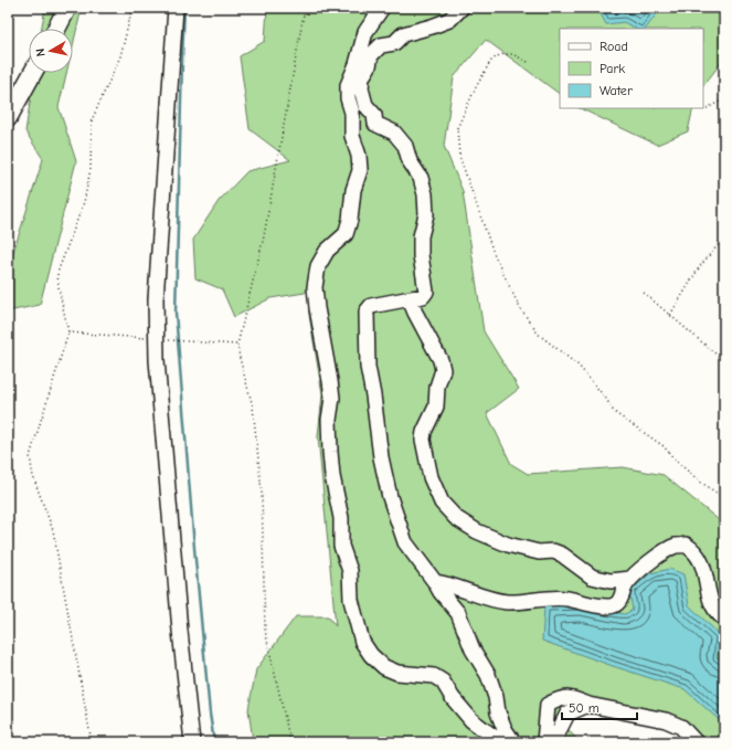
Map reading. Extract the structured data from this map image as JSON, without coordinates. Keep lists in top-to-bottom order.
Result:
{
  "legend": ["Road", "Park", "Water"],
  "scale_bar": "50 m",
  "north": "left"
}
